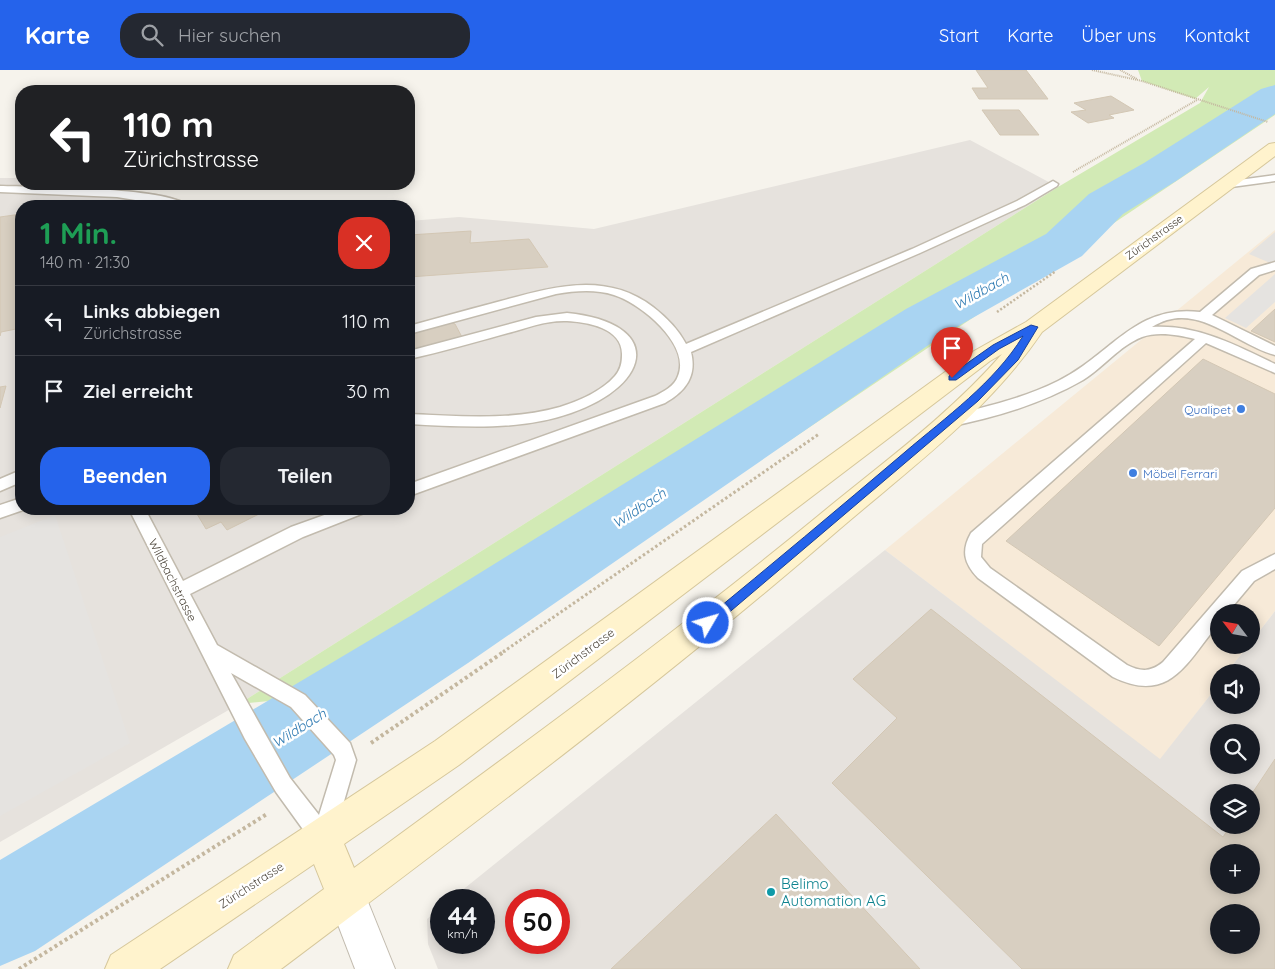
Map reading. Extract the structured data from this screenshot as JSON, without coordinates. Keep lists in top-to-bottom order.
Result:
{
  "streets": {
    "main road": ["Zürichstrasse"],
    "lane": ["Wildbachstrasse"]
  },
  "crossings": [
    ["Zürichstrasse", "Wildbachstrasse"]
  ],
  "water": ["Wildbach"],
  "places": ["Qualipet", "Möbel Ferrari", "Belimo Automation AG"],
  "north": "top left",
  "page": {
    "header": "Karte",
    "search": "Hier suchen",
    "nav": [
      "Start",
      "Karte",
      "Über uns",
      "Kontakt"
    ],
    "turn": ["110 m", "Zürichstrasse"],
    "heading": ["1 Min.", "140 m · 21:30"],
    "list": [
      {
        "name": "Links abbiegen",
        "note": "Zürichstrasse",
        "value": "110 m"
      },
      {
        "name": "Ziel erreicht",
        "value": "30 m"
      }
    ],
    "buttons": ["Beenden", "Teilen"],
    "map_buttons": ["+", "−"],
    "speed": "44 km/h",
    "limit": "50"
  }
}
